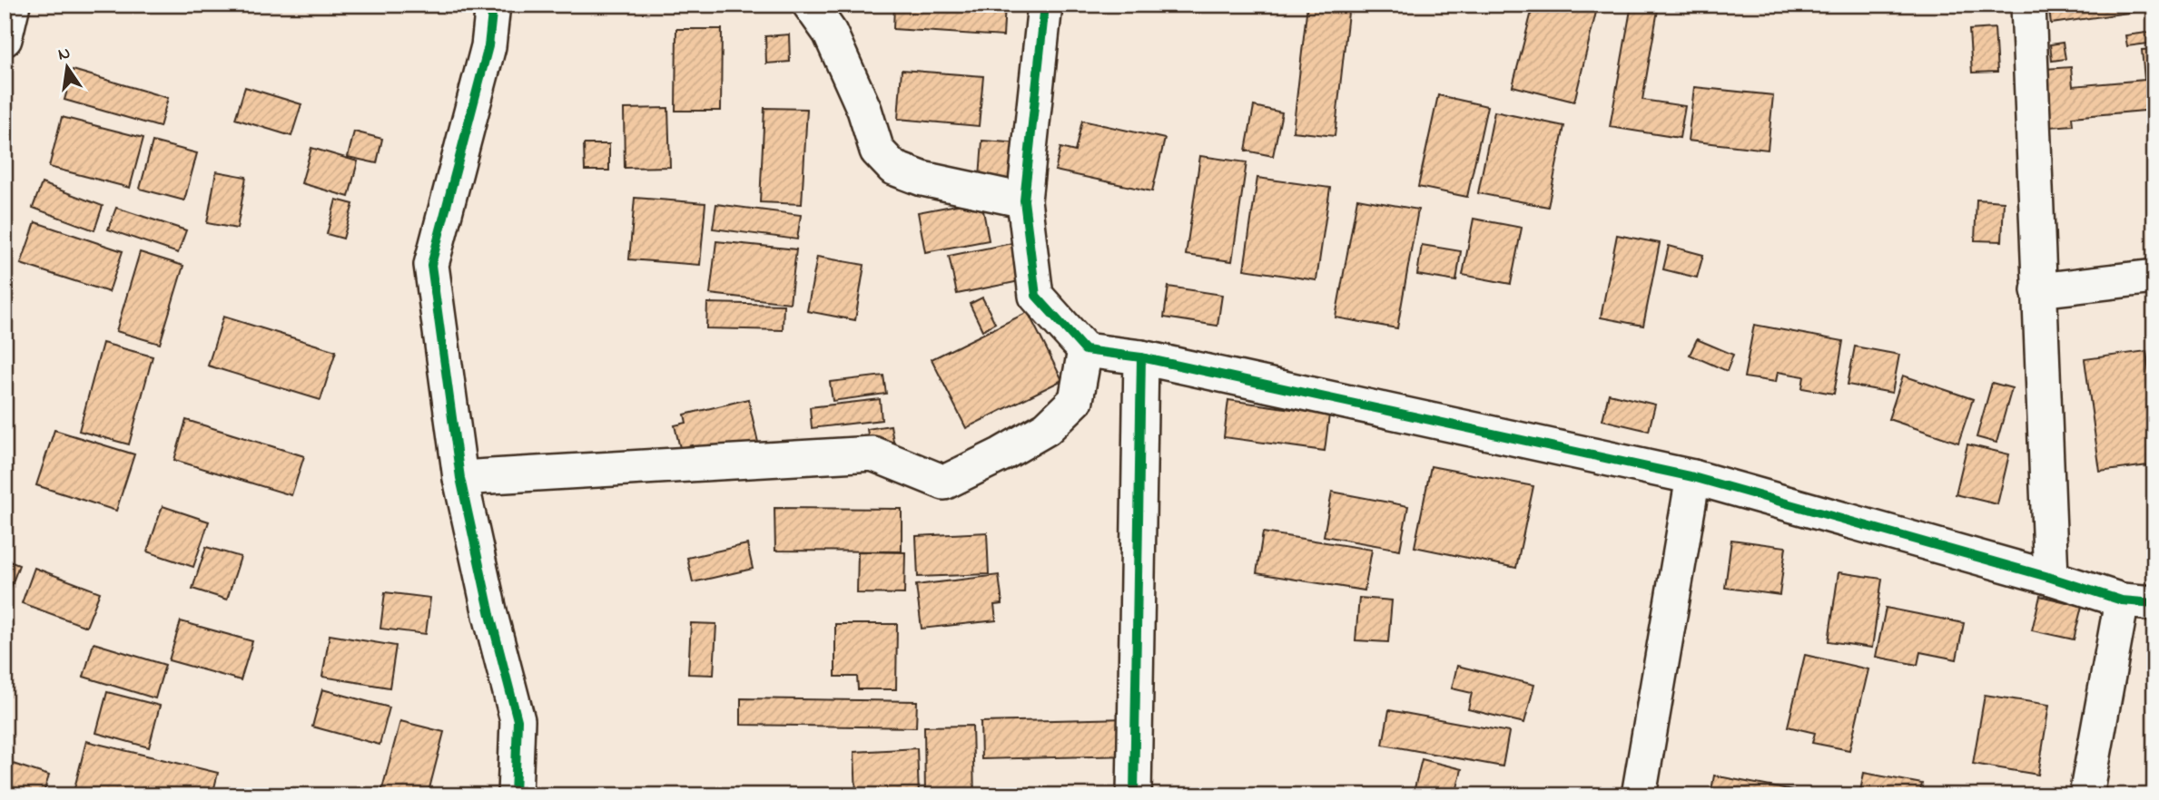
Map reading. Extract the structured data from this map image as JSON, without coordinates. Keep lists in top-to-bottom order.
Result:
{
  "north": "top"
}
